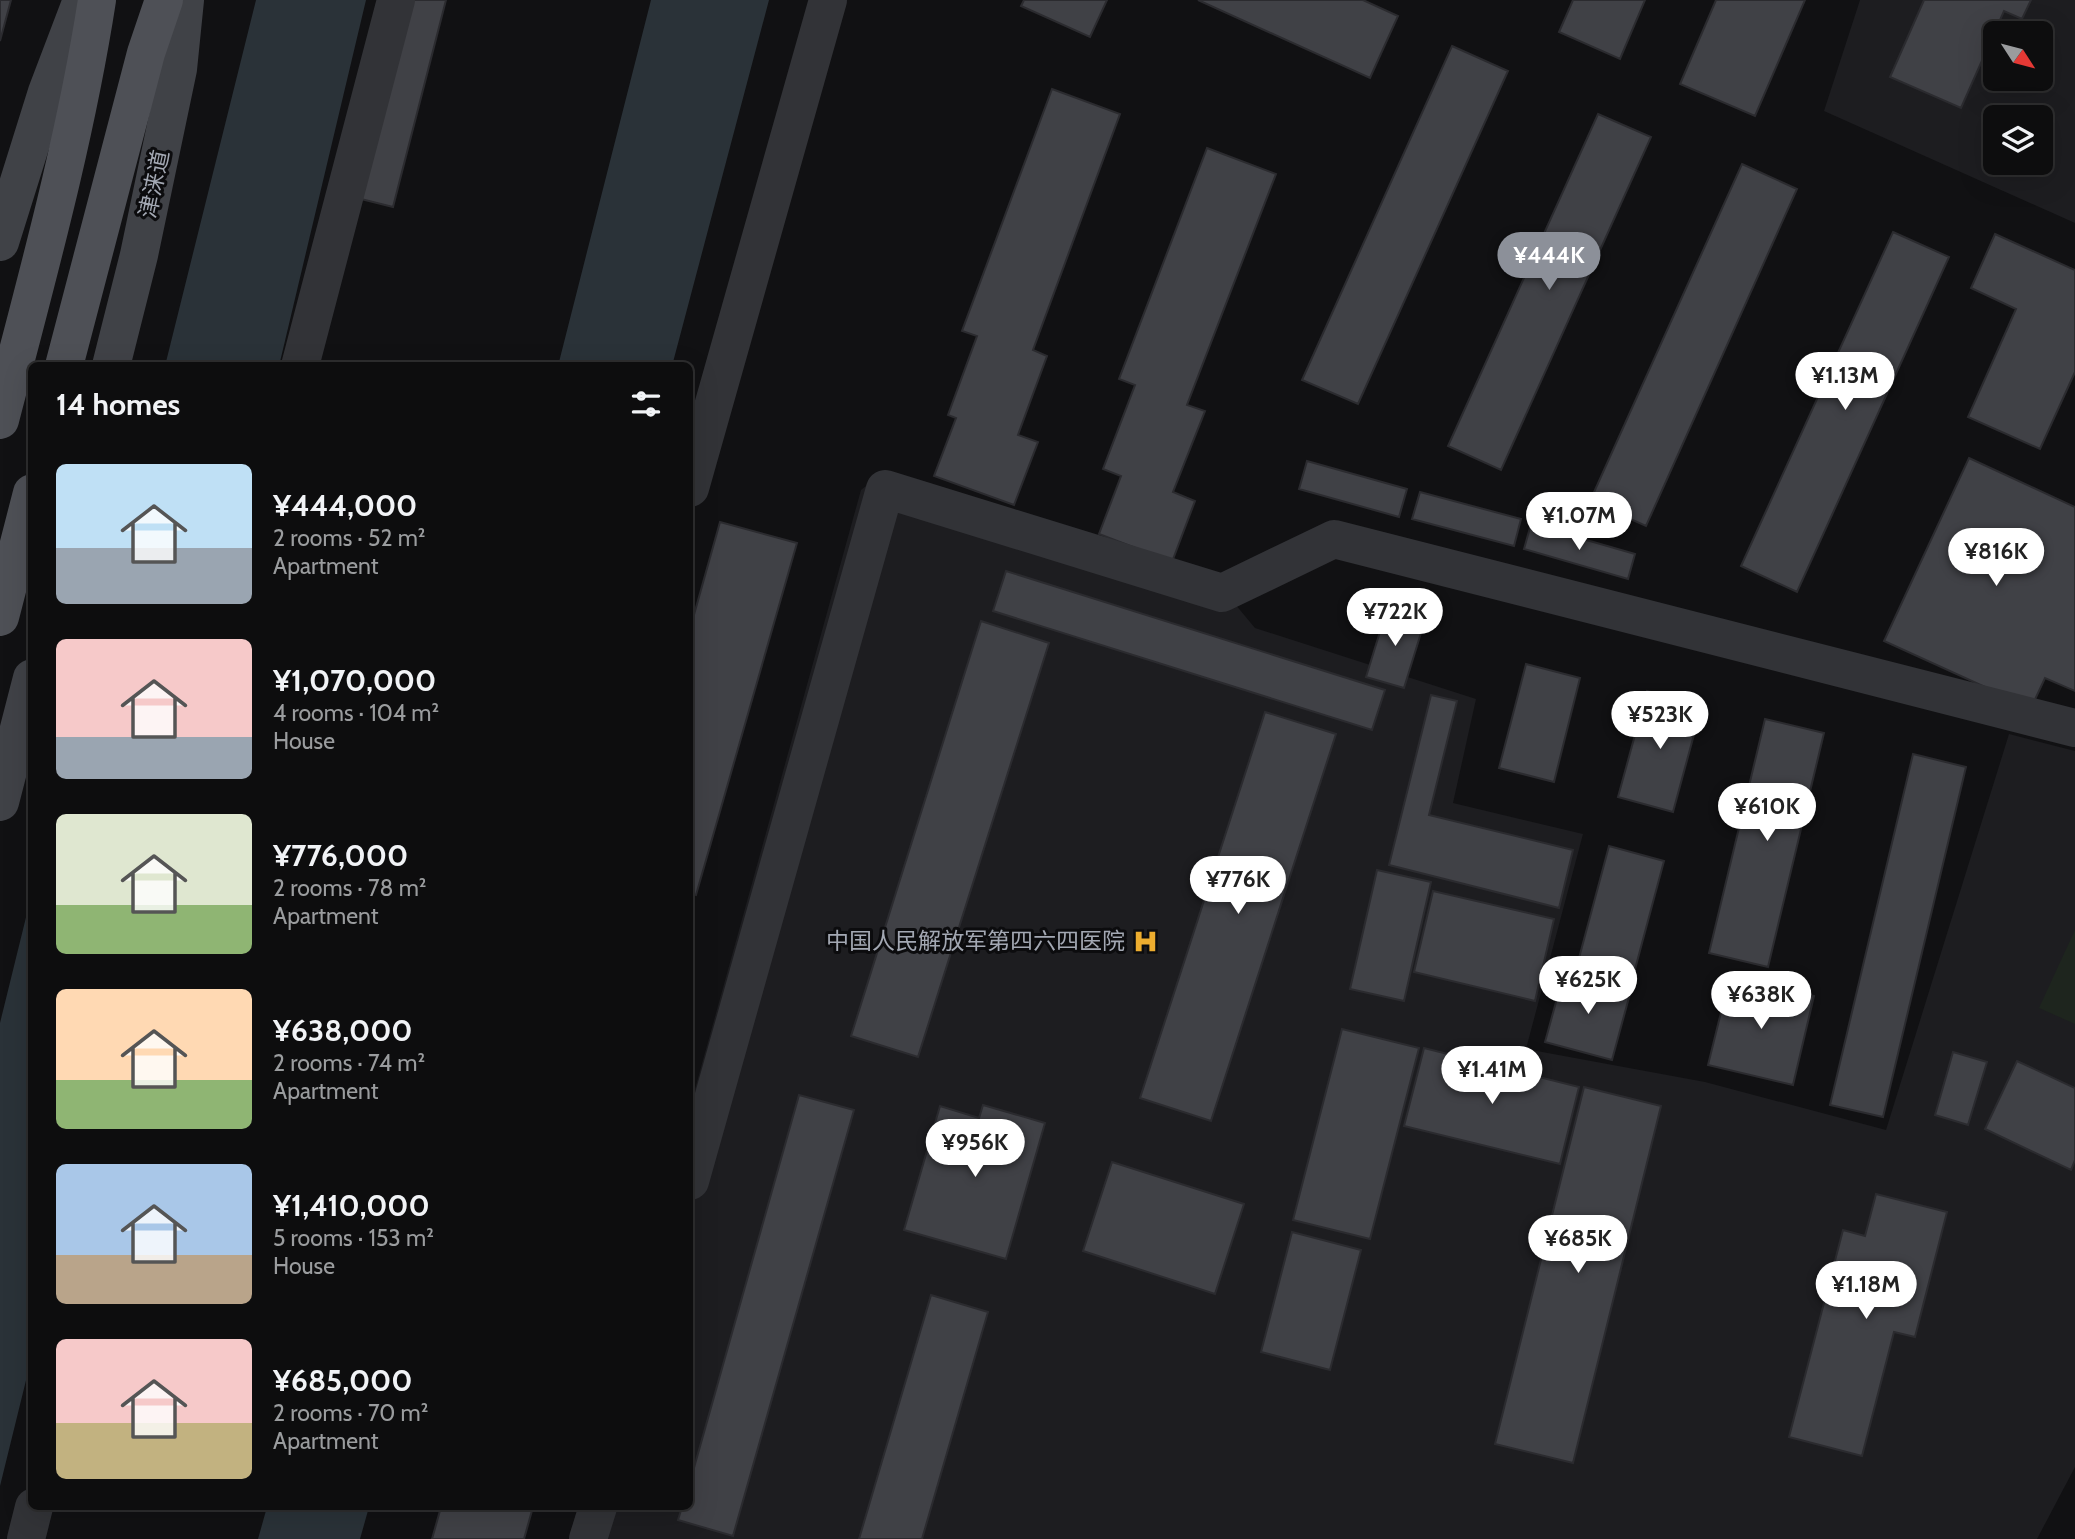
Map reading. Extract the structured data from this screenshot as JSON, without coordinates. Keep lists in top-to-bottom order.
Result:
{
  "streets": {
    "main road": ["津涞道"]
  },
  "places": {
    "hospital": ["中国人民解放军第四六四医院"]
  },
  "north": "bottom right",
  "page": {
    "price": [
      "¥444K",
      "¥1.13M",
      "¥1.07M",
      "¥816K",
      "¥722K",
      "¥523K",
      "¥610K",
      "¥776K",
      "¥625K",
      "¥638K",
      "¥1.41M",
      "¥956K",
      "¥685K",
      "¥1.18M"
    ],
    "heading": "14 homes",
    "list": [
      {
        "name": "¥444,000",
        "note": "2 rooms · 52 m² · Apartment"
      },
      {
        "name": "¥1,070,000",
        "note": "4 rooms · 104 m² · House"
      },
      {
        "name": "¥776,000",
        "note": "2 rooms · 78 m² · Apartment"
      },
      {
        "name": "¥638,000",
        "note": "2 rooms · 74 m² · Apartment"
      },
      {
        "name": "¥1,410,000",
        "note": "5 rooms · 153 m² · House"
      },
      {
        "name": "¥685,000",
        "note": "2 rooms · 70 m² · Apartment"
      }
    ]
  }
}
